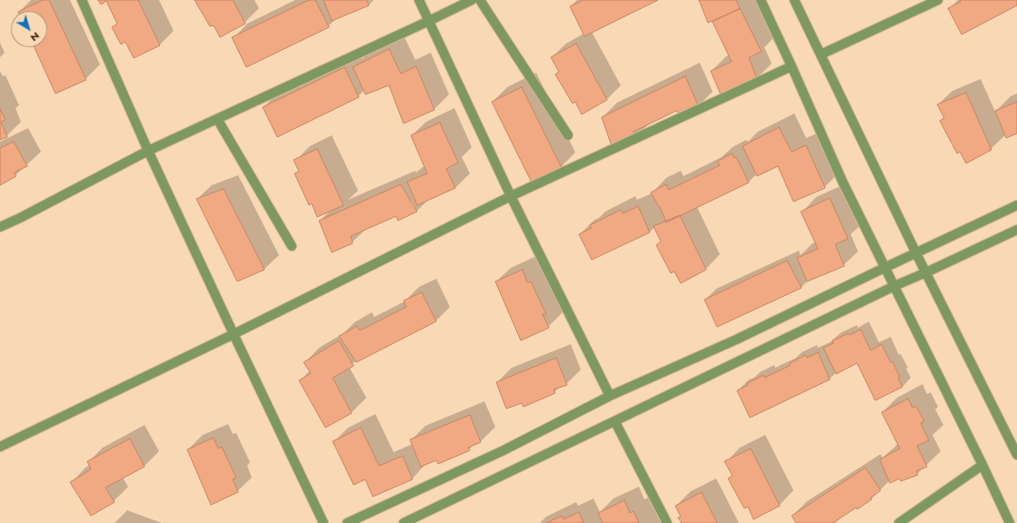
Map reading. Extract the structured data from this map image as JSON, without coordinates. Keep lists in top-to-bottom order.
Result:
{
  "north": "bottom right"
}
